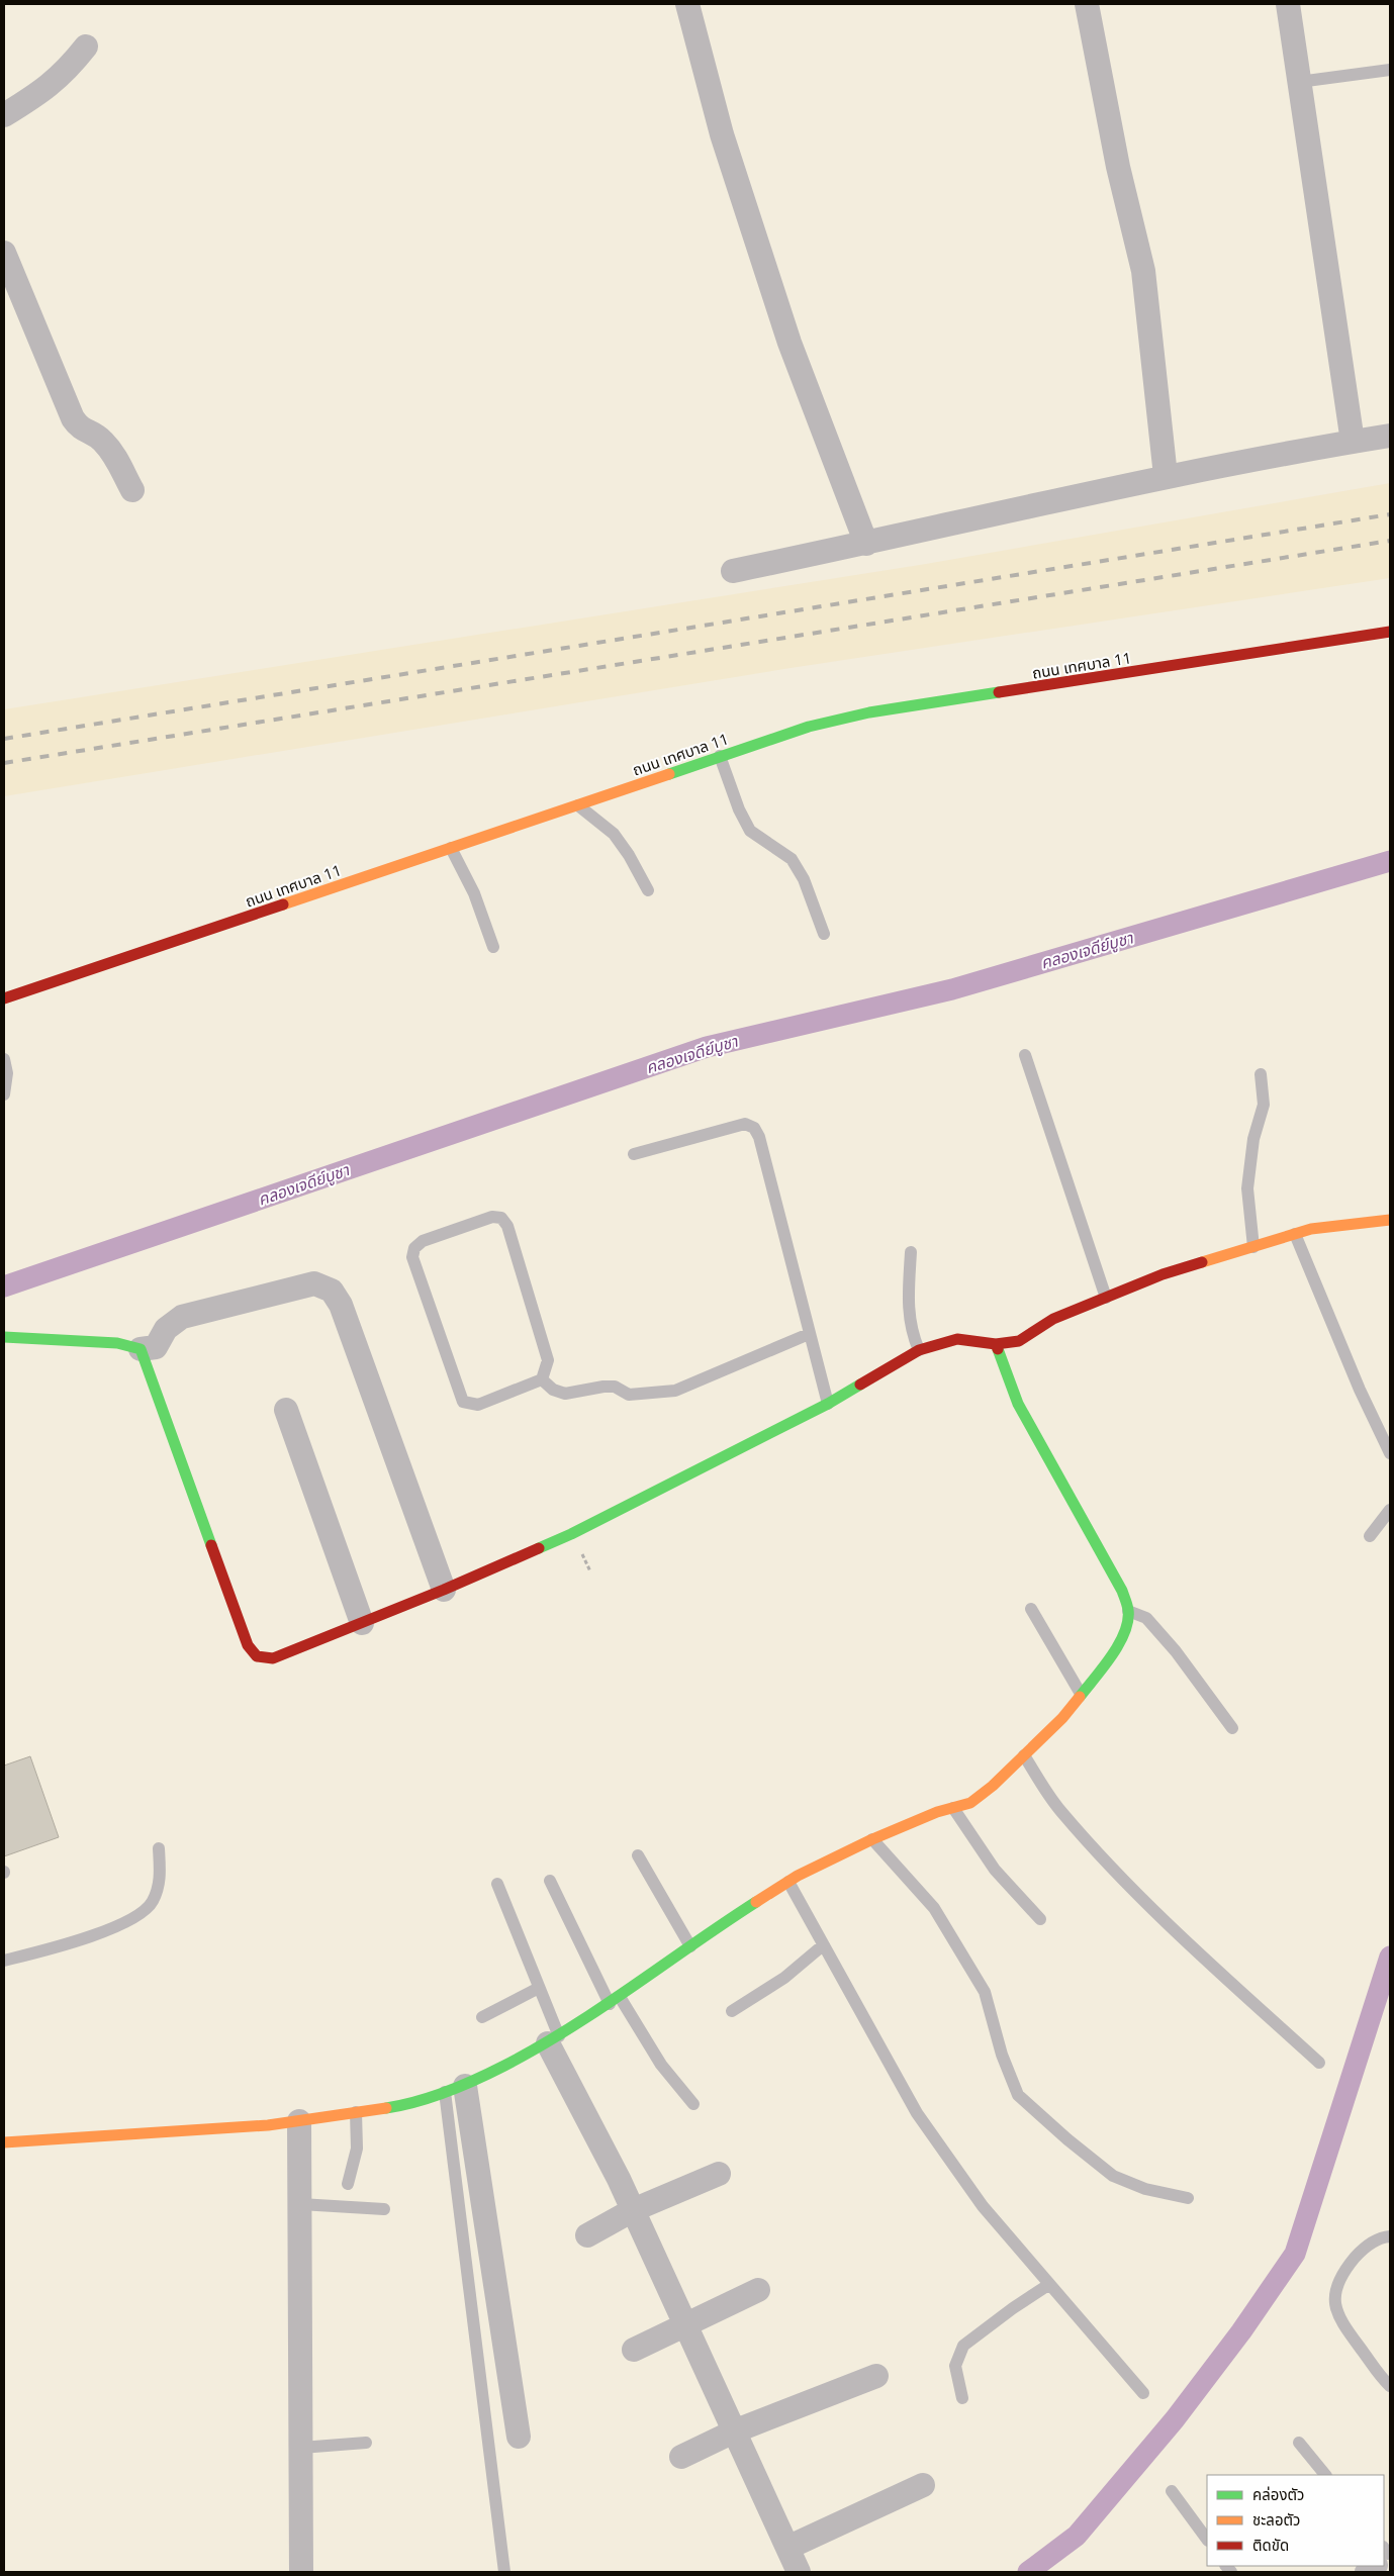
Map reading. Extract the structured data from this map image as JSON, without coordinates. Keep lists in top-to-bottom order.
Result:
{
  "streets": {
    "street": ["ถนน เทศบาล 11"]
  },
  "water": ["คลองเจดีย์บูชา"],
  "legend": ["คล่องตัว", "ชะลอตัว", "ติดขัด"]
}
